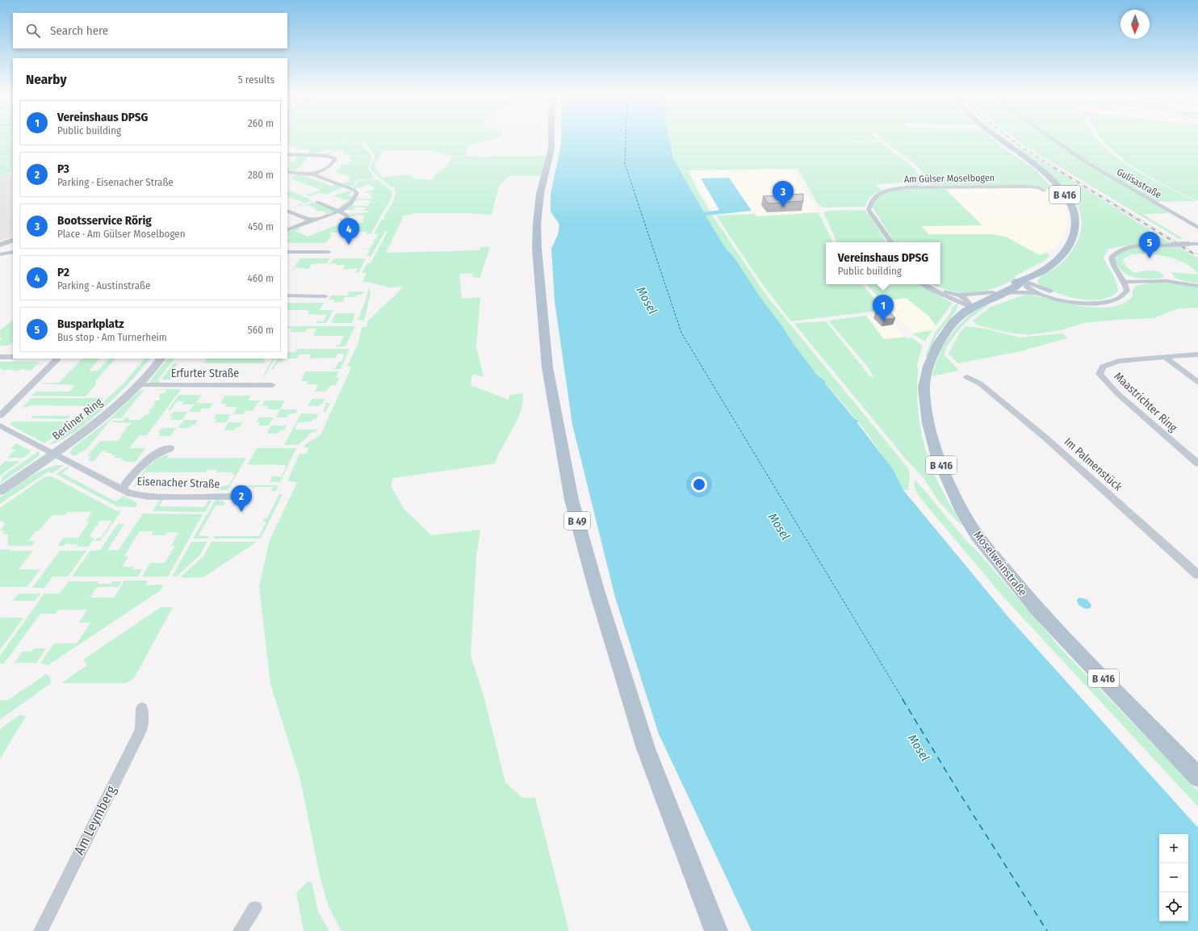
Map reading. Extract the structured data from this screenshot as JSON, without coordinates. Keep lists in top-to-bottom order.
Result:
{
  "streets": {
    "main road": ["B 416", "B 49", "Moselweinstraße"],
    "street": [
      "Am Gülser Moselbogen",
      "Gulisastraße",
      "Erfurter Straße",
      "Maastrichter Ring",
      "Berliner Ring",
      "Im Palmenstück",
      "Eisenacher Straße",
      "Am Leymberg"
    ]
  },
  "crossings": [
    ["Erfurter Straße", "Berliner Ring"],
    ["Berliner Ring", "Eisenacher Straße"]
  ],
  "water": ["Mosel"],
  "north": "bottom",
  "page": {
    "search": "Search here",
    "heading": ["Nearby", "5 results"],
    "list": [
      {
        "mark": "1",
        "name": "Vereinshaus DPSG",
        "note": "Public building",
        "value": "260 m"
      },
      {
        "mark": "2",
        "name": "P3",
        "note": "Parking · Eisenacher Straße",
        "value": "280 m"
      },
      {
        "mark": "3",
        "name": "Bootsservice Rörig",
        "note": "Place · Am Gülser Moselbogen",
        "value": "450 m"
      },
      {
        "mark": "4",
        "name": "P2",
        "note": "Parking · Austinstraße",
        "value": "460 m"
      },
      {
        "mark": "5",
        "name": "Busparkplatz",
        "note": "Bus stop · Am Turnerheim",
        "value": "560 m"
      }
    ],
    "pins": [
      "3",
      "4",
      "5",
      "1",
      "2"
    ],
    "popup": ["Vereinshaus DPSG", "Public building"],
    "map_buttons": ["+", "−"]
  }
}
